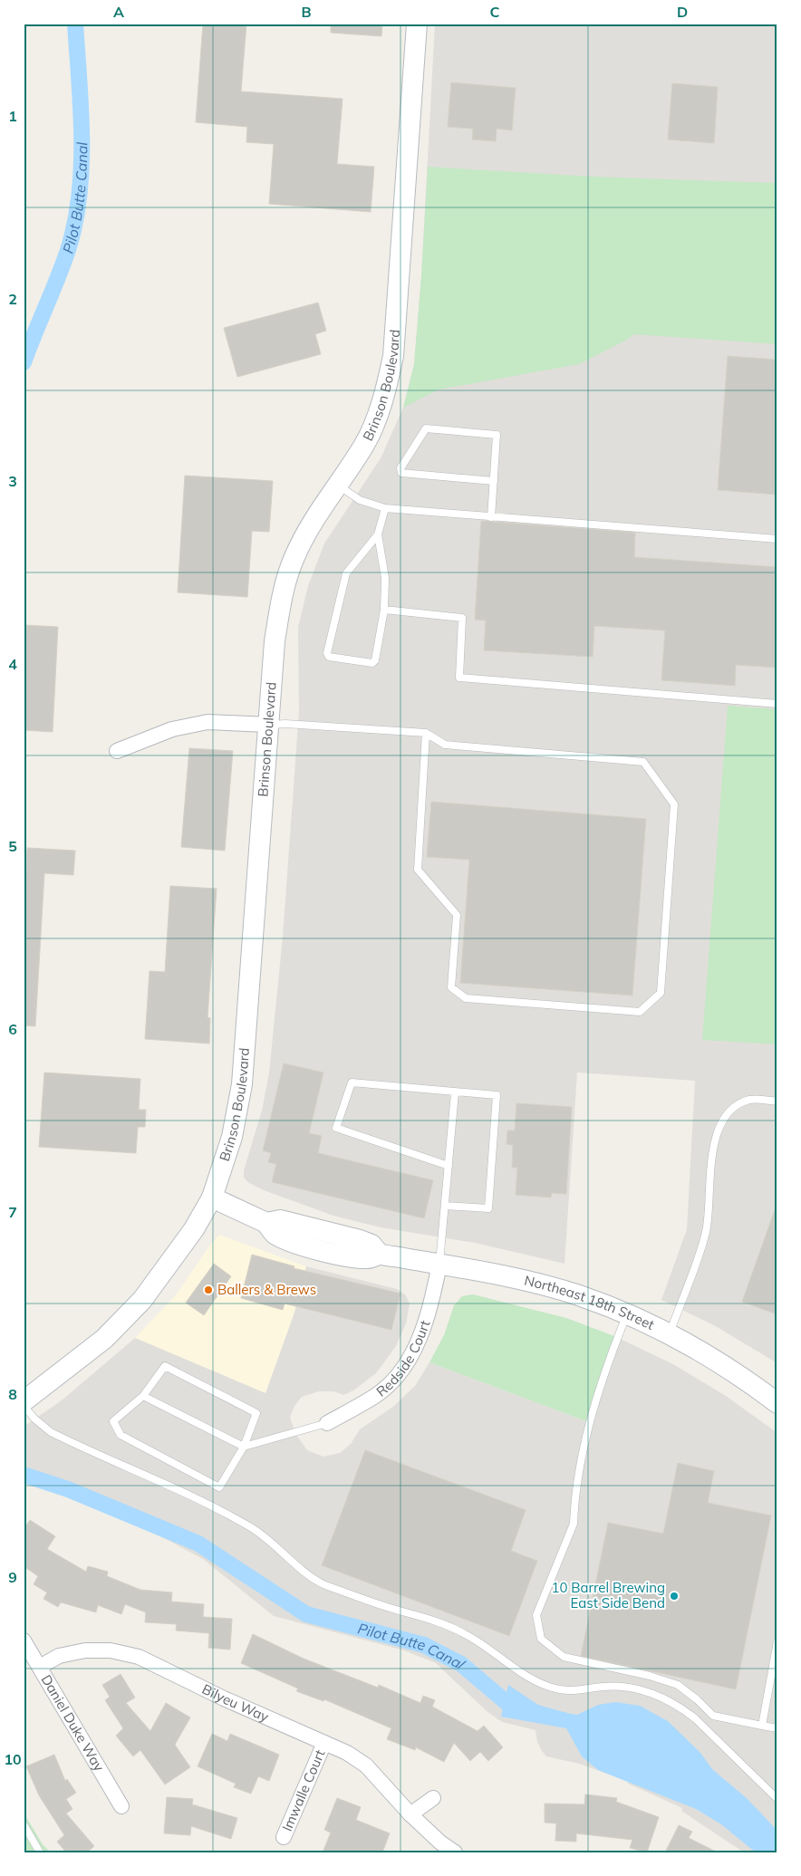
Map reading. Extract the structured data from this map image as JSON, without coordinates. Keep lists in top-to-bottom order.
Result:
{
  "streets": {
    "street": [
      "Brinson Boulevard",
      "Northeast 18th Street",
      "Redside Court",
      "Bilyeu Way",
      "Daniel Duke Way",
      "Imwalle Court"
    ]
  },
  "crossings": [
    ["Brinson Boulevard", "Northeast 18th Street"],
    ["Northeast 18th Street", "Redside Court"],
    ["Bilyeu Way", "Daniel Duke Way"],
    ["Bilyeu Way", "Imwalle Court"]
  ],
  "water": ["Pilot Butte Canal"],
  "places": ["Ballers & Brews", "10 Barrel Brewing East Side Bend"],
  "grid": {
    "columns": [
      "A",
      "B",
      "C",
      "D"
    ],
    "rows": [
      "1",
      "2",
      "3",
      "4",
      "5",
      "6",
      "7",
      "8",
      "9",
      "10"
    ]
  }
}
